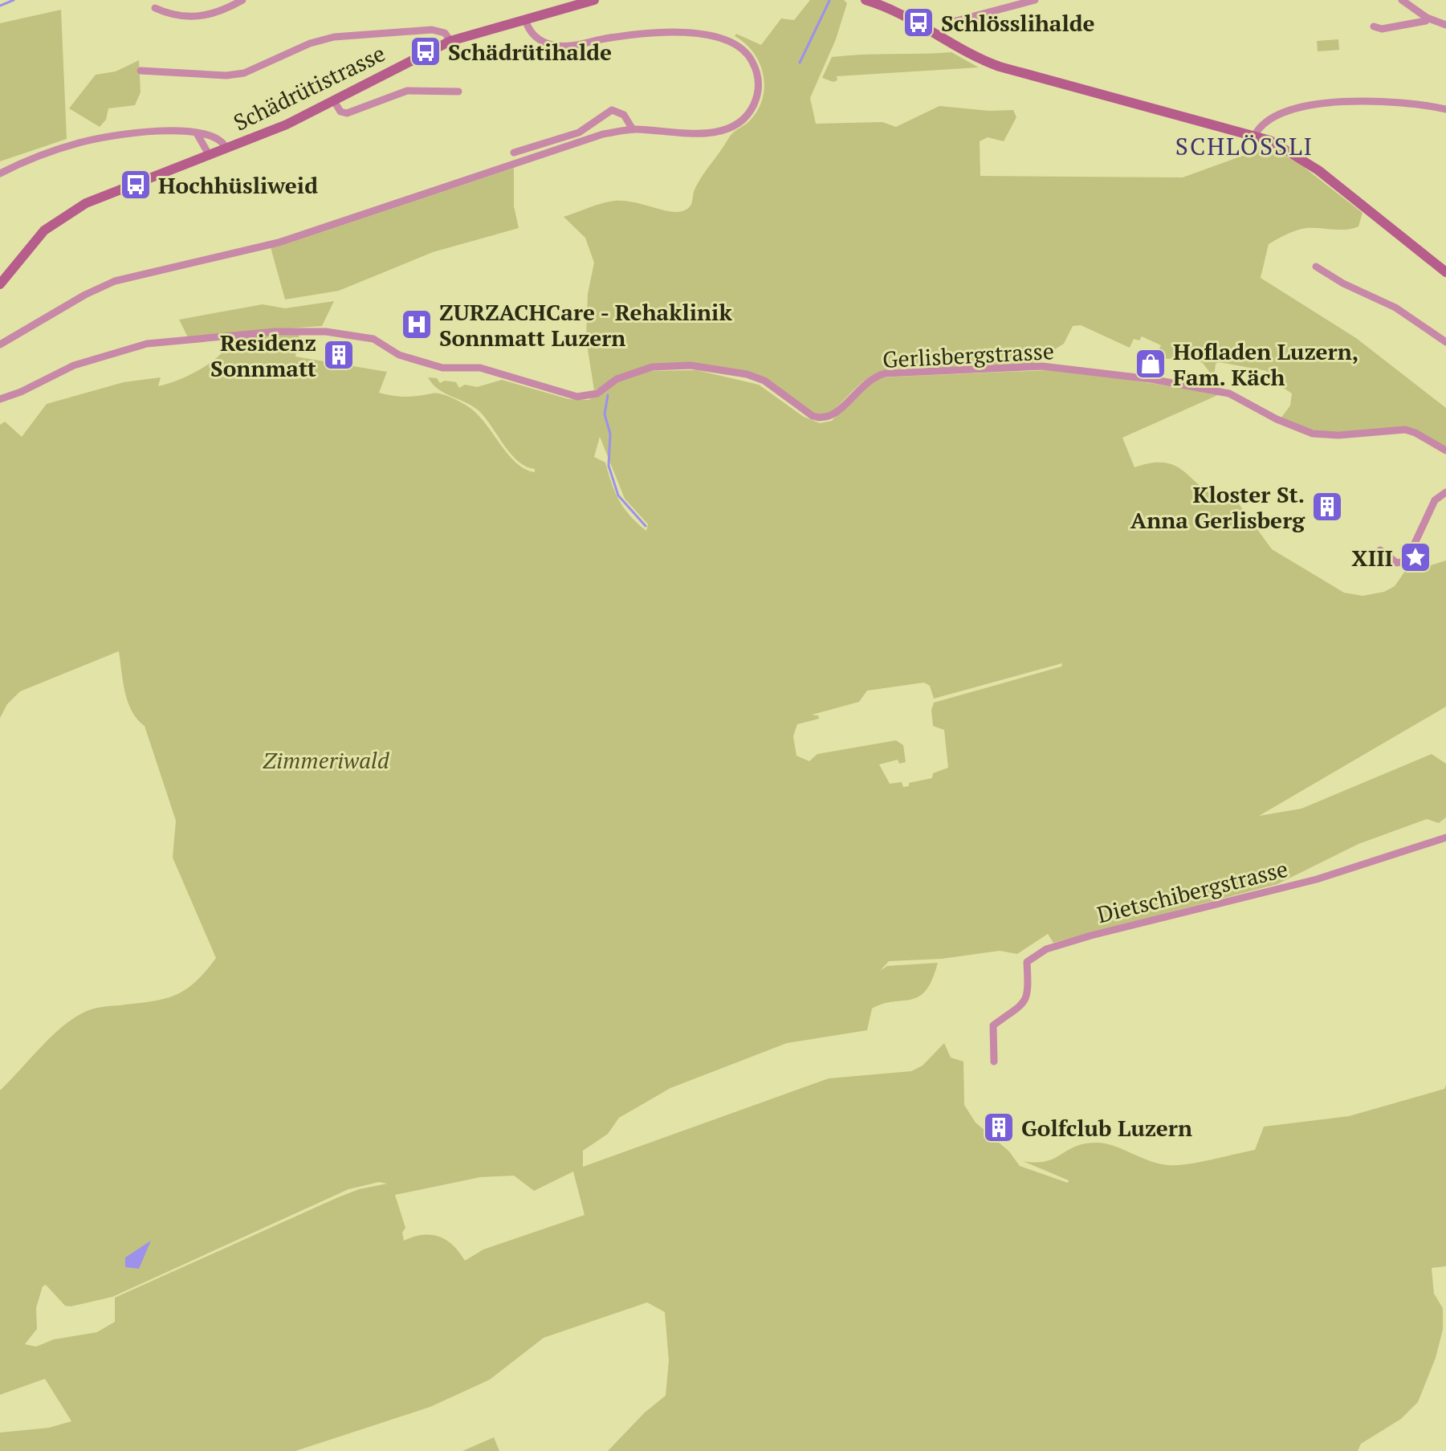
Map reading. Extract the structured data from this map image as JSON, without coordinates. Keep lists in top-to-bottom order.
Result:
{
  "streets": {
    "main road": ["Schädrütistrasse"],
    "street": ["Gerlisbergstrasse", "Dietschibergstrasse"]
  },
  "districts": ["SCHLÖSSLI"],
  "parks": ["Zimmeriwald"],
  "places": {
    "bus stop": ["Schlösslihalde", "Schädrütihalde", "Hochhüsliweid"],
    "hospital": ["ZURZACHCare - Rehaklinik Sonnmatt Luzern"],
    "building": ["Residenz Sonnmatt", "Kloster St. Anna Gerlisberg", "Golfclub Luzern"],
    "shop": ["Hofladen Luzern, Fam. Käch"],
    "place": ["XIII"]
  }
}
